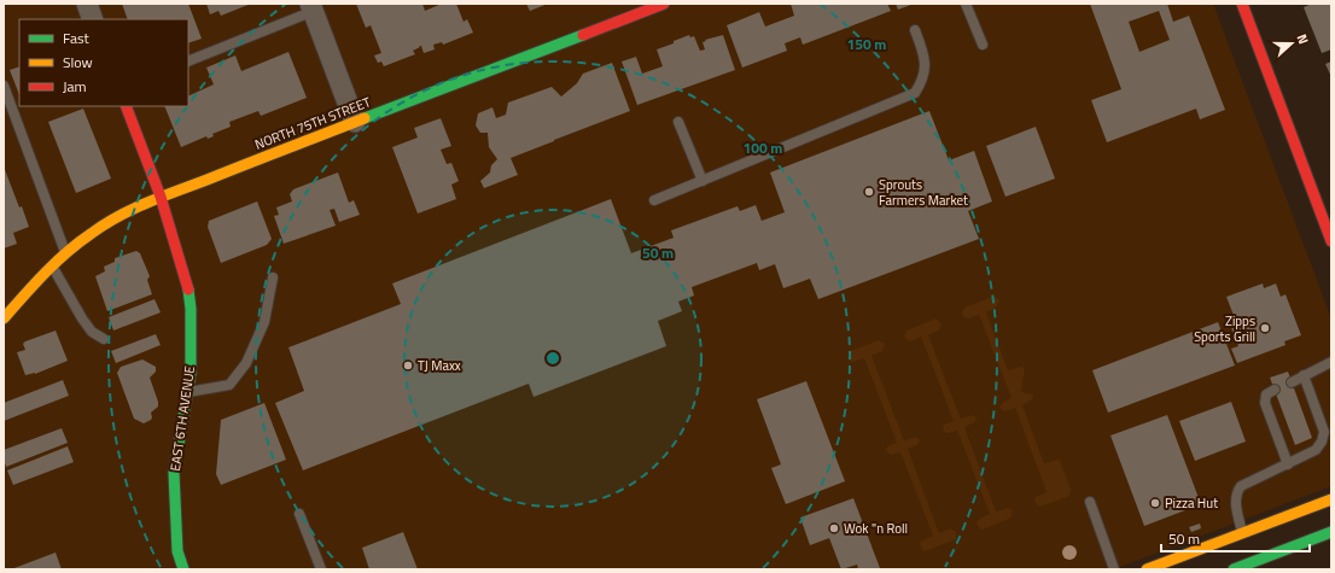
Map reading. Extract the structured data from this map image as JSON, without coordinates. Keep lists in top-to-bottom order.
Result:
{
  "streets": {
    "street": ["NORTH 75TH STREET", "EAST 6TH AVENUE"]
  },
  "crossings": [
    ["NORTH 75TH STREET", "EAST 6TH AVENUE"]
  ],
  "places": [
    "Sprouts Farmers Market",
    "Zipps Sports Grill",
    "TJ Maxx",
    "Pizza Hut",
    "Wok \"n Roll"
  ],
  "legend": ["Fast", "Slow", "Jam"],
  "scale_bar": "50 m",
  "north": "right",
  "rings": ["150 m", "100 m", "50 m"]
}
